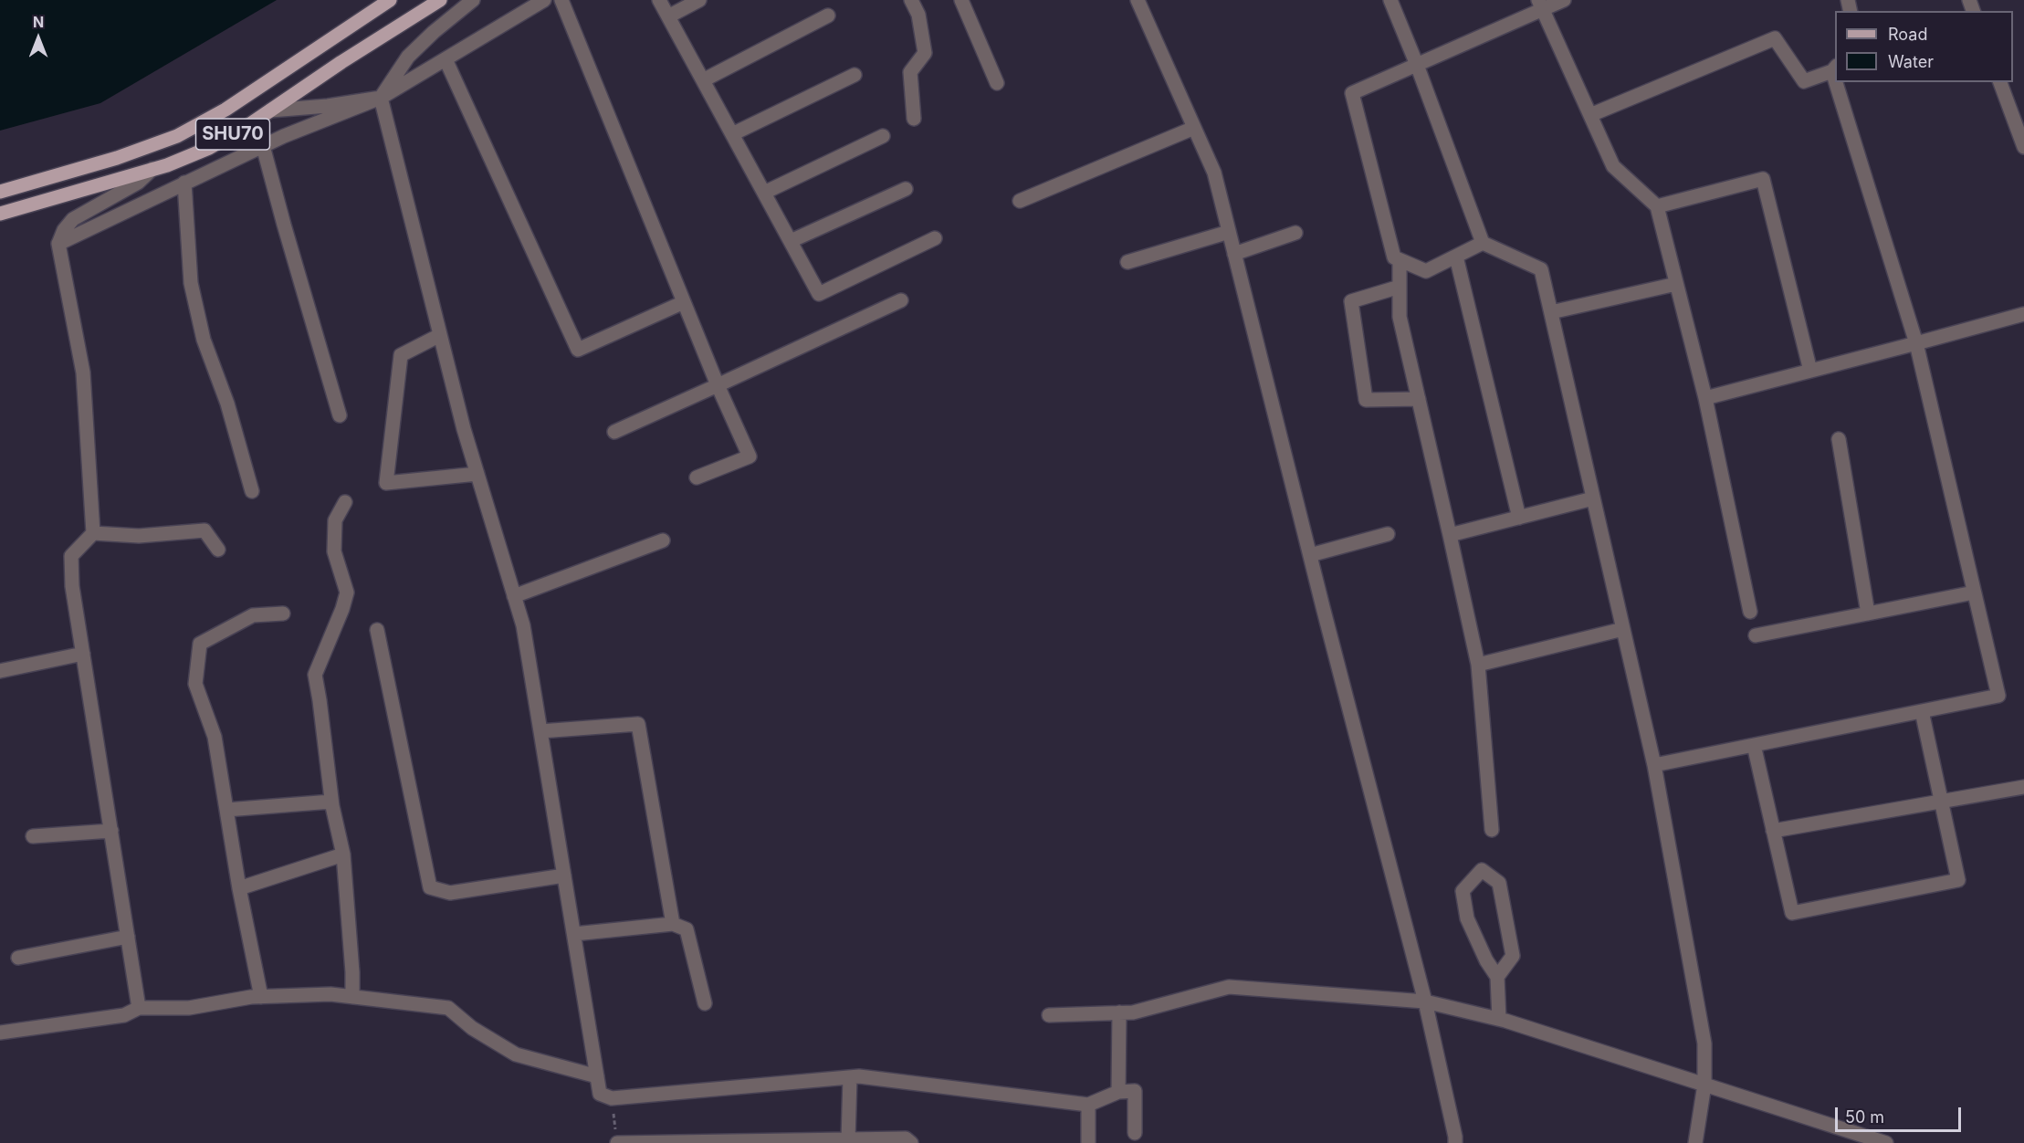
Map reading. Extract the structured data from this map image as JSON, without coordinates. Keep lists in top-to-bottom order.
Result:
{
  "streets": {
    "main road": ["SHU70"]
  },
  "legend": ["Road", "Water"],
  "scale_bar": "50 m",
  "north": "top"
}
